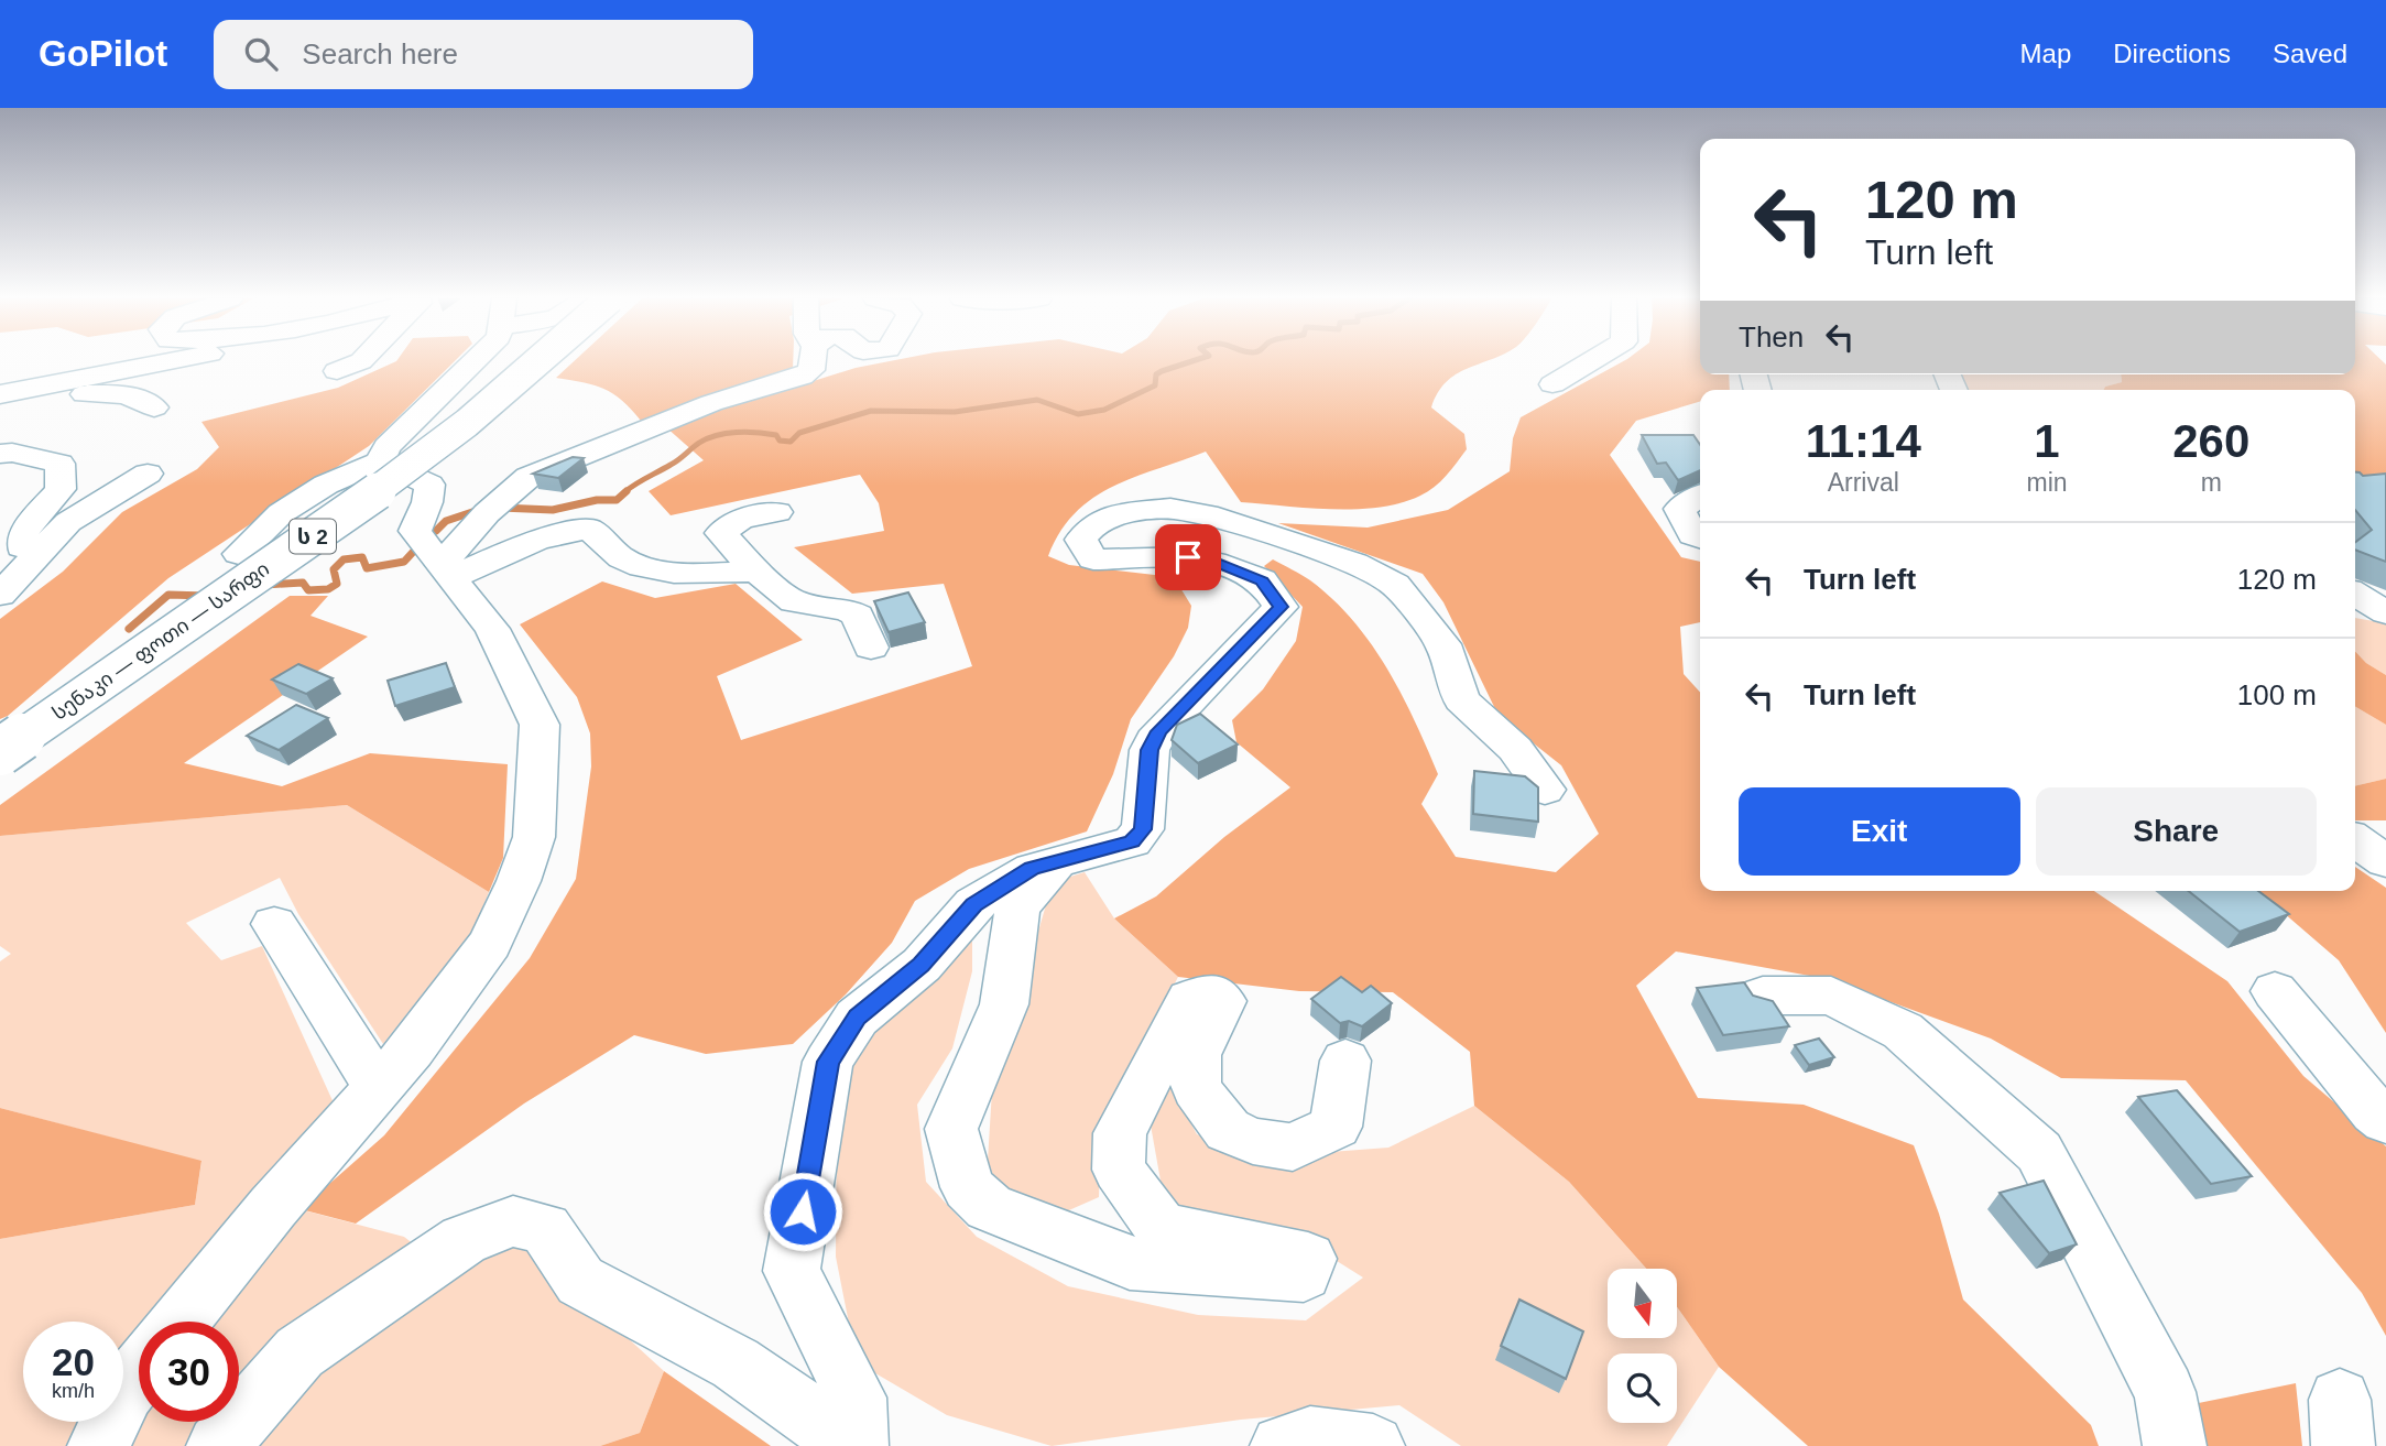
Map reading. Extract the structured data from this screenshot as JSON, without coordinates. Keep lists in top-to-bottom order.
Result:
{
  "streets": {
    "highway": ["ს 2", "სენაკი — ფოთი — სარფი"]
  },
  "north": "bottom",
  "page": {
    "header": "GoPilot",
    "search": "Search here",
    "nav": ["Map", "Directions", "Saved"],
    "turn": ["120 m", "Turn left"],
    "then": "Then",
    "eta": [
      "11:14",
      "Arrival",
      "1",
      "min",
      "260",
      "m"
    ],
    "list": [
      {
        "name": "Turn left",
        "value": "120 m"
      },
      {
        "name": "Turn left",
        "value": "100 m"
      }
    ],
    "buttons": ["Exit", "Share"],
    "speed": "20 km/h",
    "limit": "30"
  }
}
